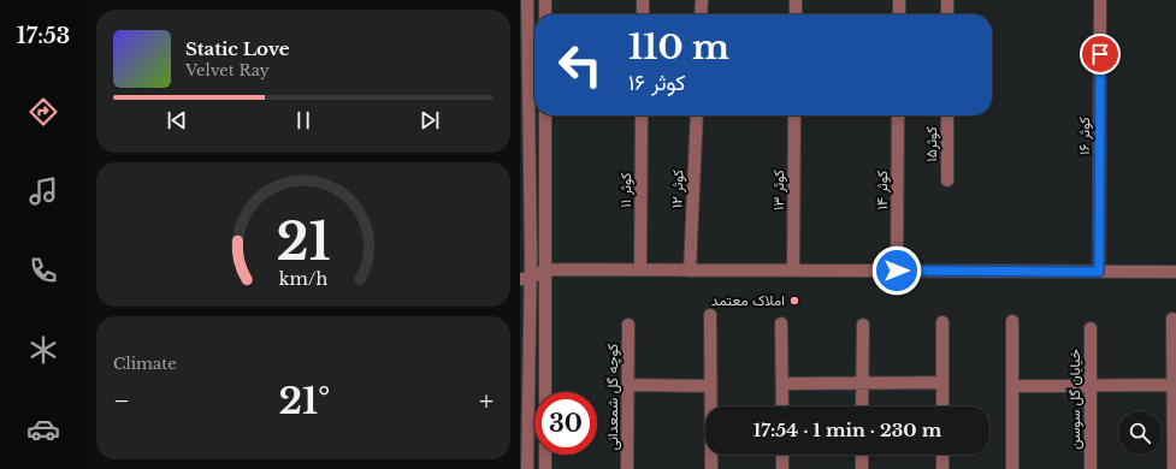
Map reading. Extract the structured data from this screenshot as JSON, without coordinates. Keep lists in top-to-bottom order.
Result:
{
  "streets": {
    "street": [
      "کوثر ۱۶",
      "کوثر۱۵",
      "کوثر ۱۲",
      "کوثر ۱۱",
      "کوثر ۱۳",
      "کوثر ۱۴",
      "کوچه گل شمعدانی",
      "خیابان گل سوسن"
    ]
  },
  "places": ["املاک معتمد"],
  "page": {
    "tabs": "17:53",
    "turn": ["110 m", "کوثر ۱۶"],
    "song": ["Static Love", "Velvet Ray"],
    "tile": "Climate",
    "heat": ["−", "21°", "+"],
    "limit": "30",
    "trip": "17:54 · 1 min · 230 m",
    "gauge": ["21", "km/h"]
  }
}
